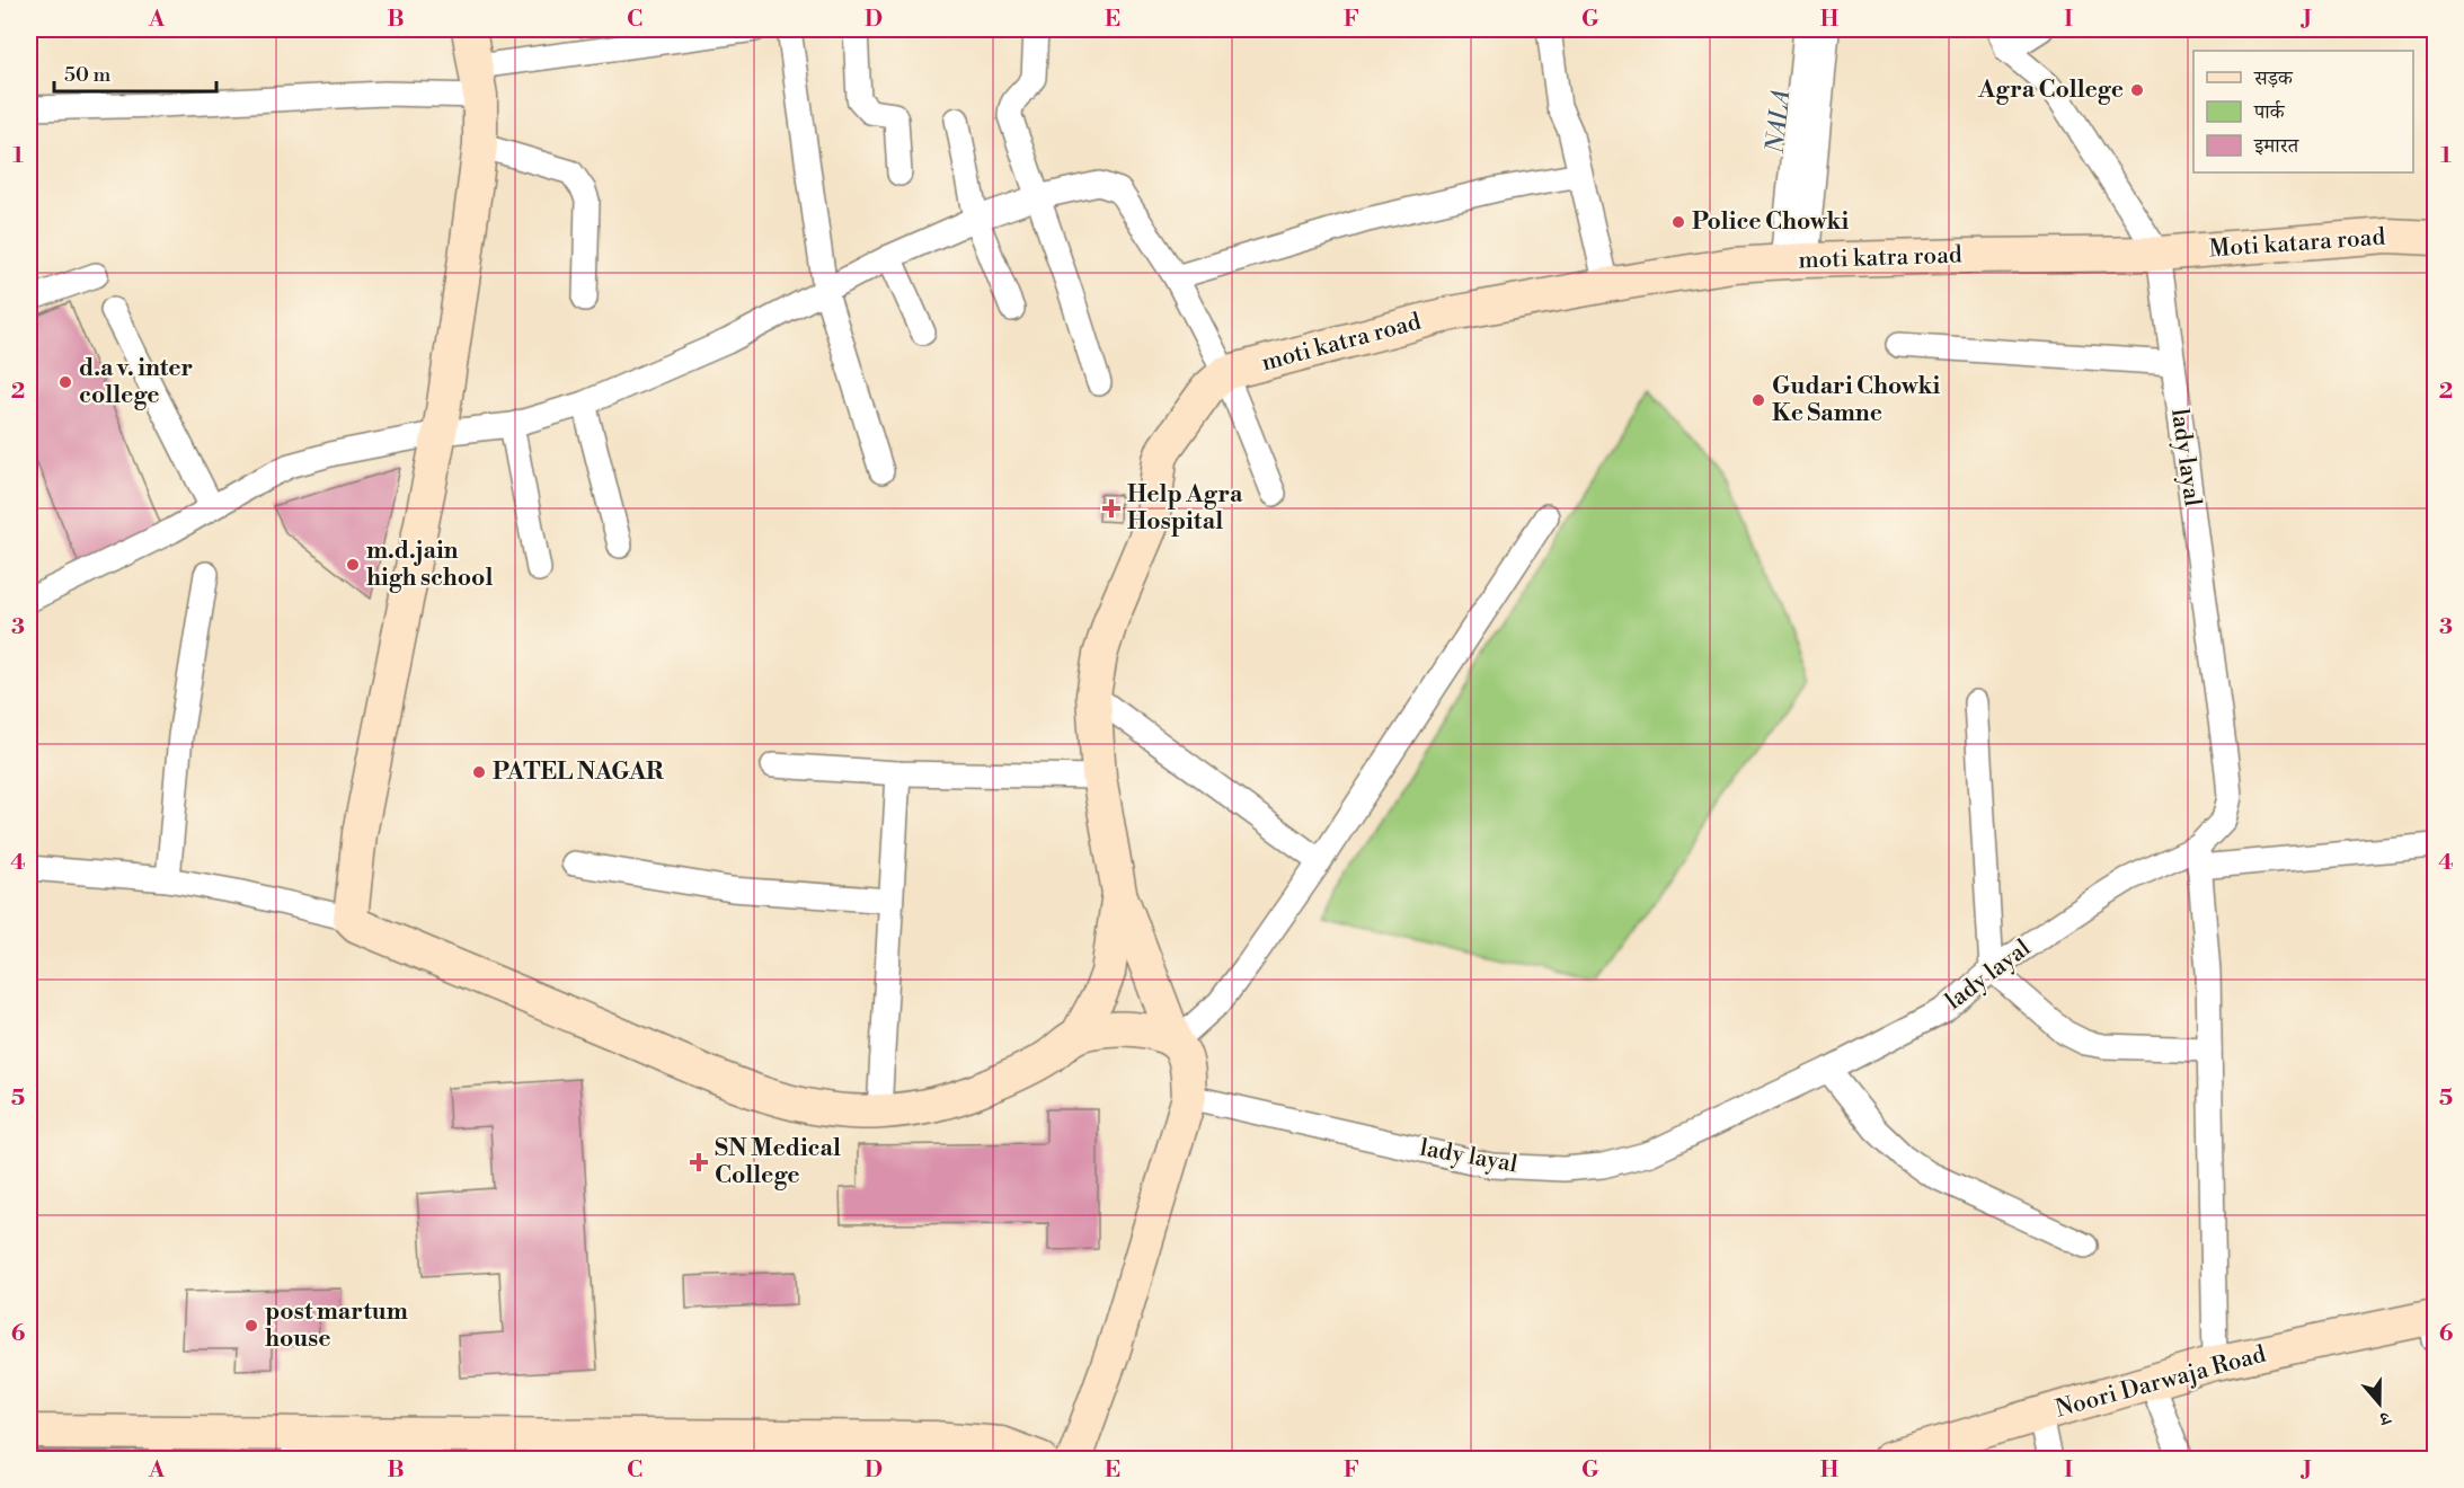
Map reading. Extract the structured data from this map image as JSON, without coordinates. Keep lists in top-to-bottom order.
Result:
{
  "streets": {
    "street": [
      "Moti katara road",
      "moti katra road",
      "lady layal",
      "Noori Darwaja Road"
    ]
  },
  "crossings": [
    ["Moti katara road", "moti katra road"],
    ["Moti katara road", "lady layal"],
    ["moti katra road", "lady layal"]
  ],
  "water": ["NALA"],
  "places": {
    "other": [
      "Agra College",
      "Police Chowki",
      "d.a v. inter college",
      "Gudari Chowki Ke Samne",
      "m.d.jain high school",
      "PATEL NAGAR",
      "post martum house"
    ],
    "health": ["Help Agra Hospital", "SN Medical College"]
  },
  "legend": ["सड़क", "पार्क", "इमारत"],
  "scale_bar": "50 m",
  "north": "bottom",
  "grid": {
    "columns": [
      "A",
      "B",
      "C",
      "D",
      "E",
      "F",
      "G",
      "H",
      "I",
      "J"
    ],
    "rows": [
      "1",
      "2",
      "3",
      "4",
      "5",
      "6"
    ]
  }
}
